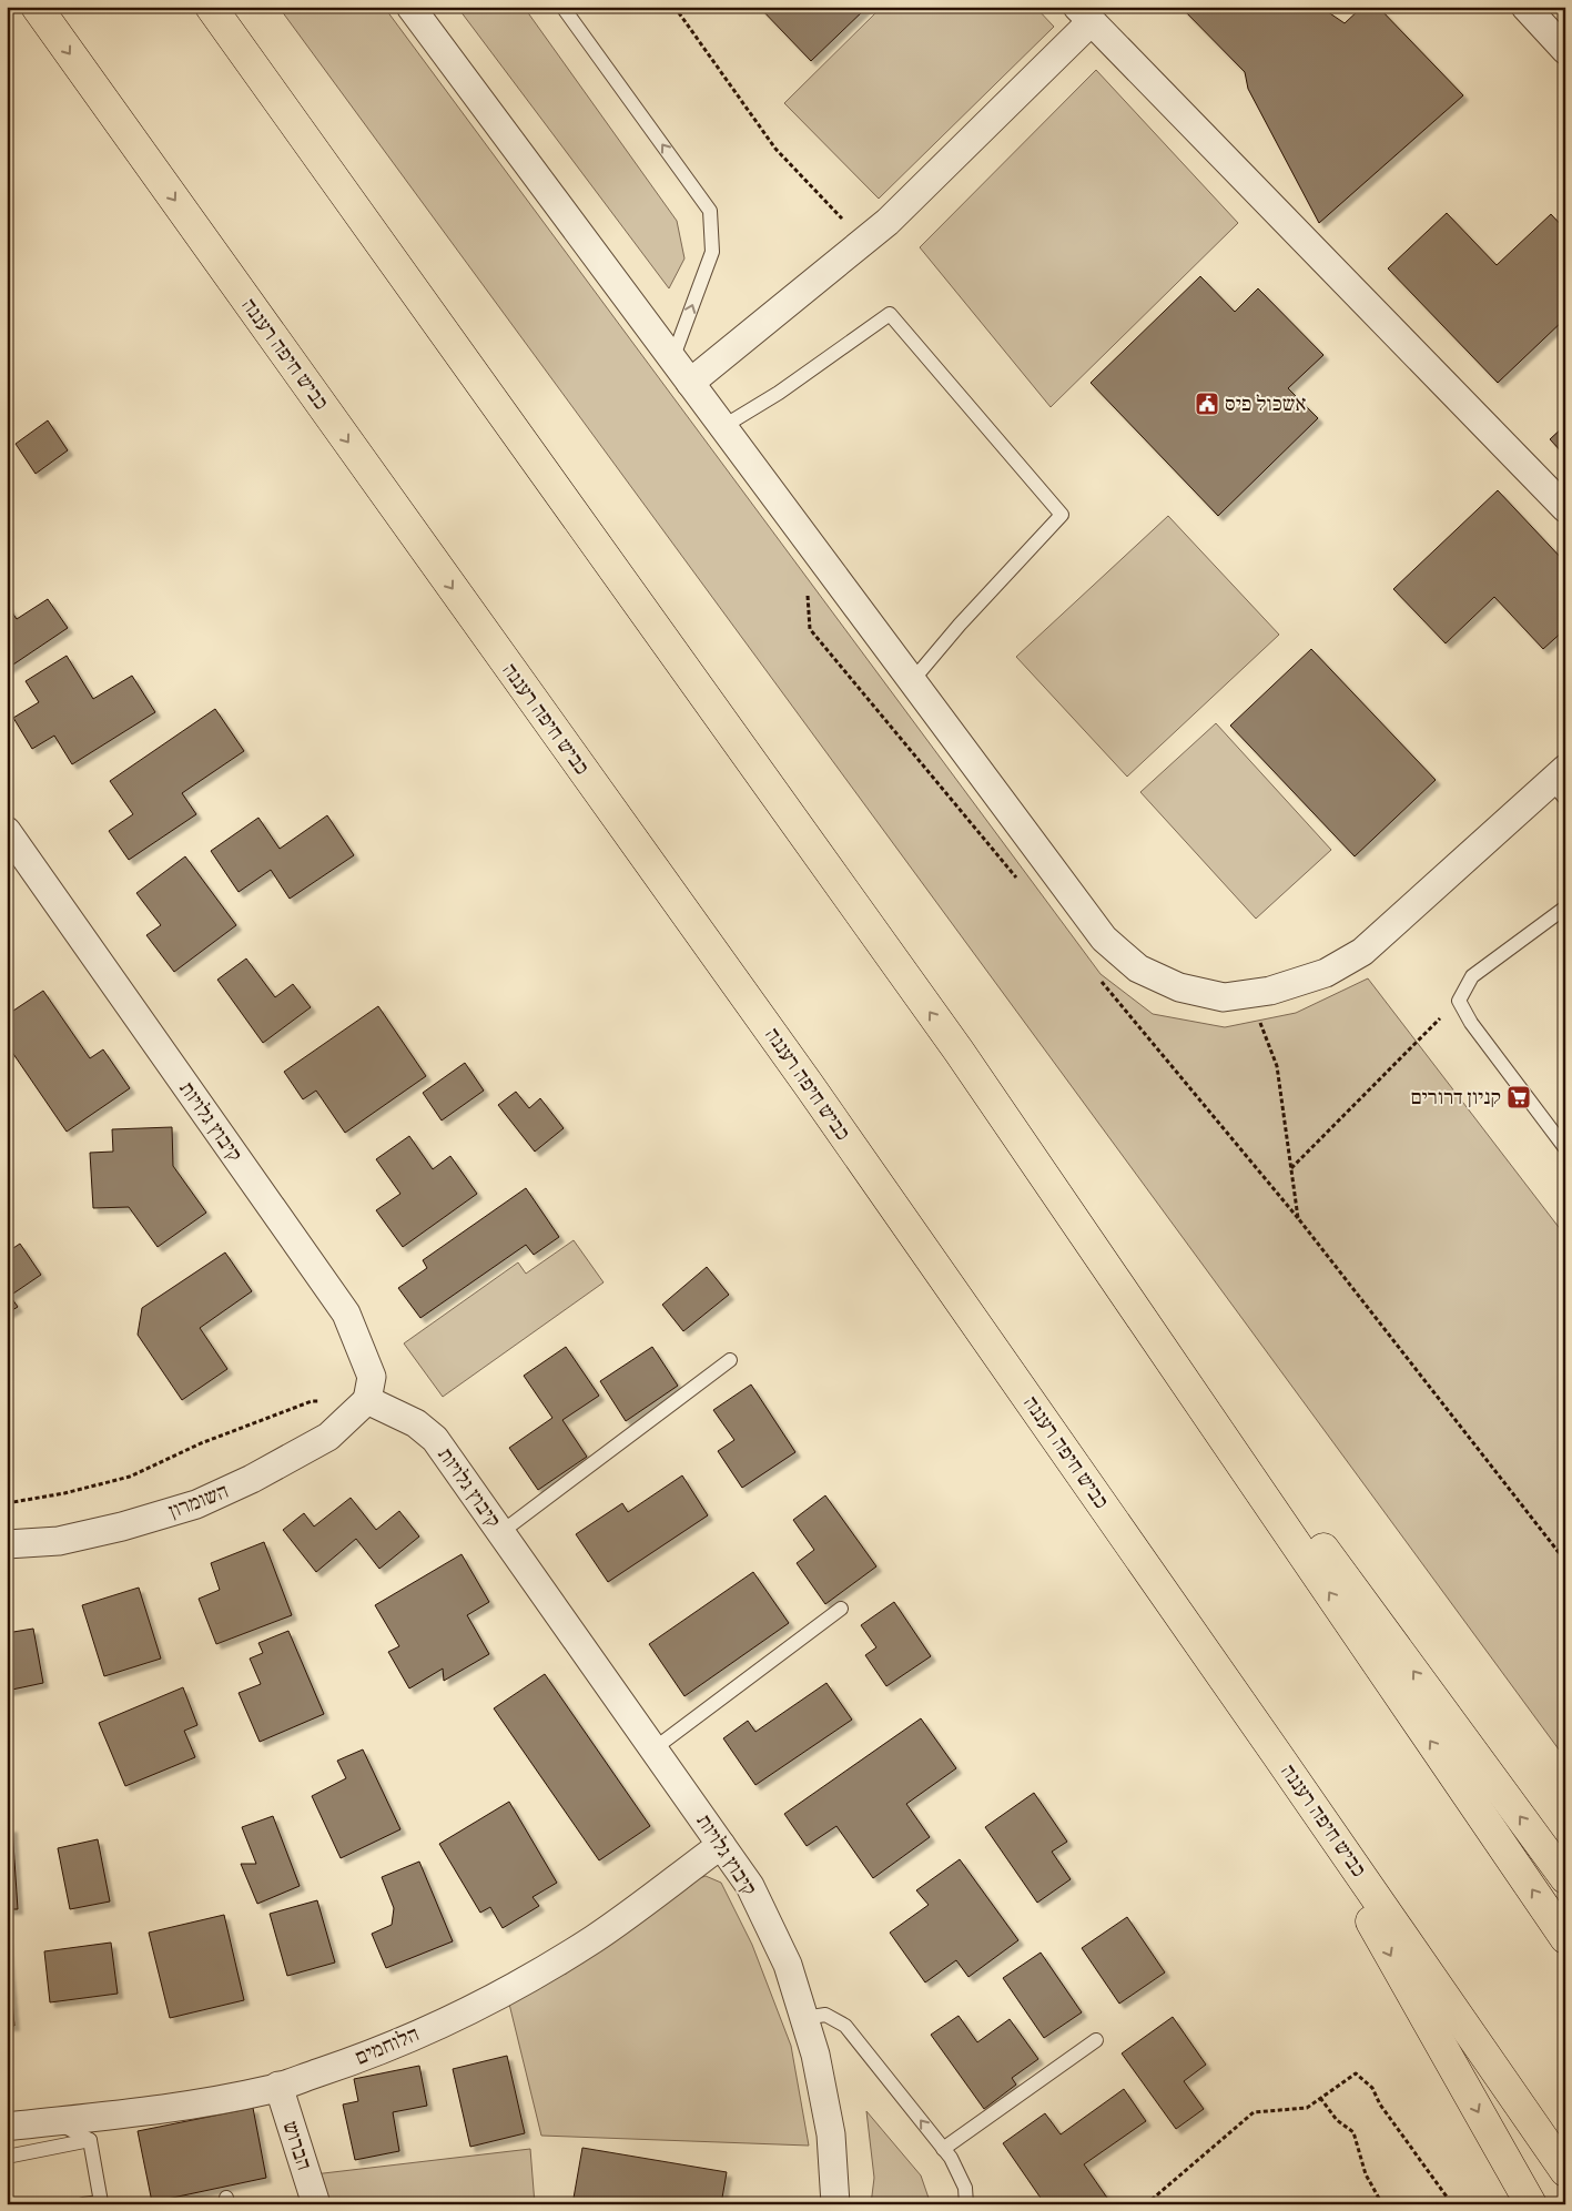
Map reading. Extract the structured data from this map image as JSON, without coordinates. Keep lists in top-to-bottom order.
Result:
{
  "streets": {
    "highway": ["כביש חיפה רעננה"],
    "street": [
      "קיבוץ גלויות",
      "השומרון",
      "הלוחמים",
      "הברוש"
    ]
  },
  "crossings": [
    ["קיבוץ גלויות", "השומרון"],
    ["קיבוץ גלויות", "הלוחמים"],
    ["הלוחמים", "הברוש"]
  ],
  "places": {
    "public building": ["אשכול פיס"],
    "supermarket": ["קניון דרורים"]
  }
}
